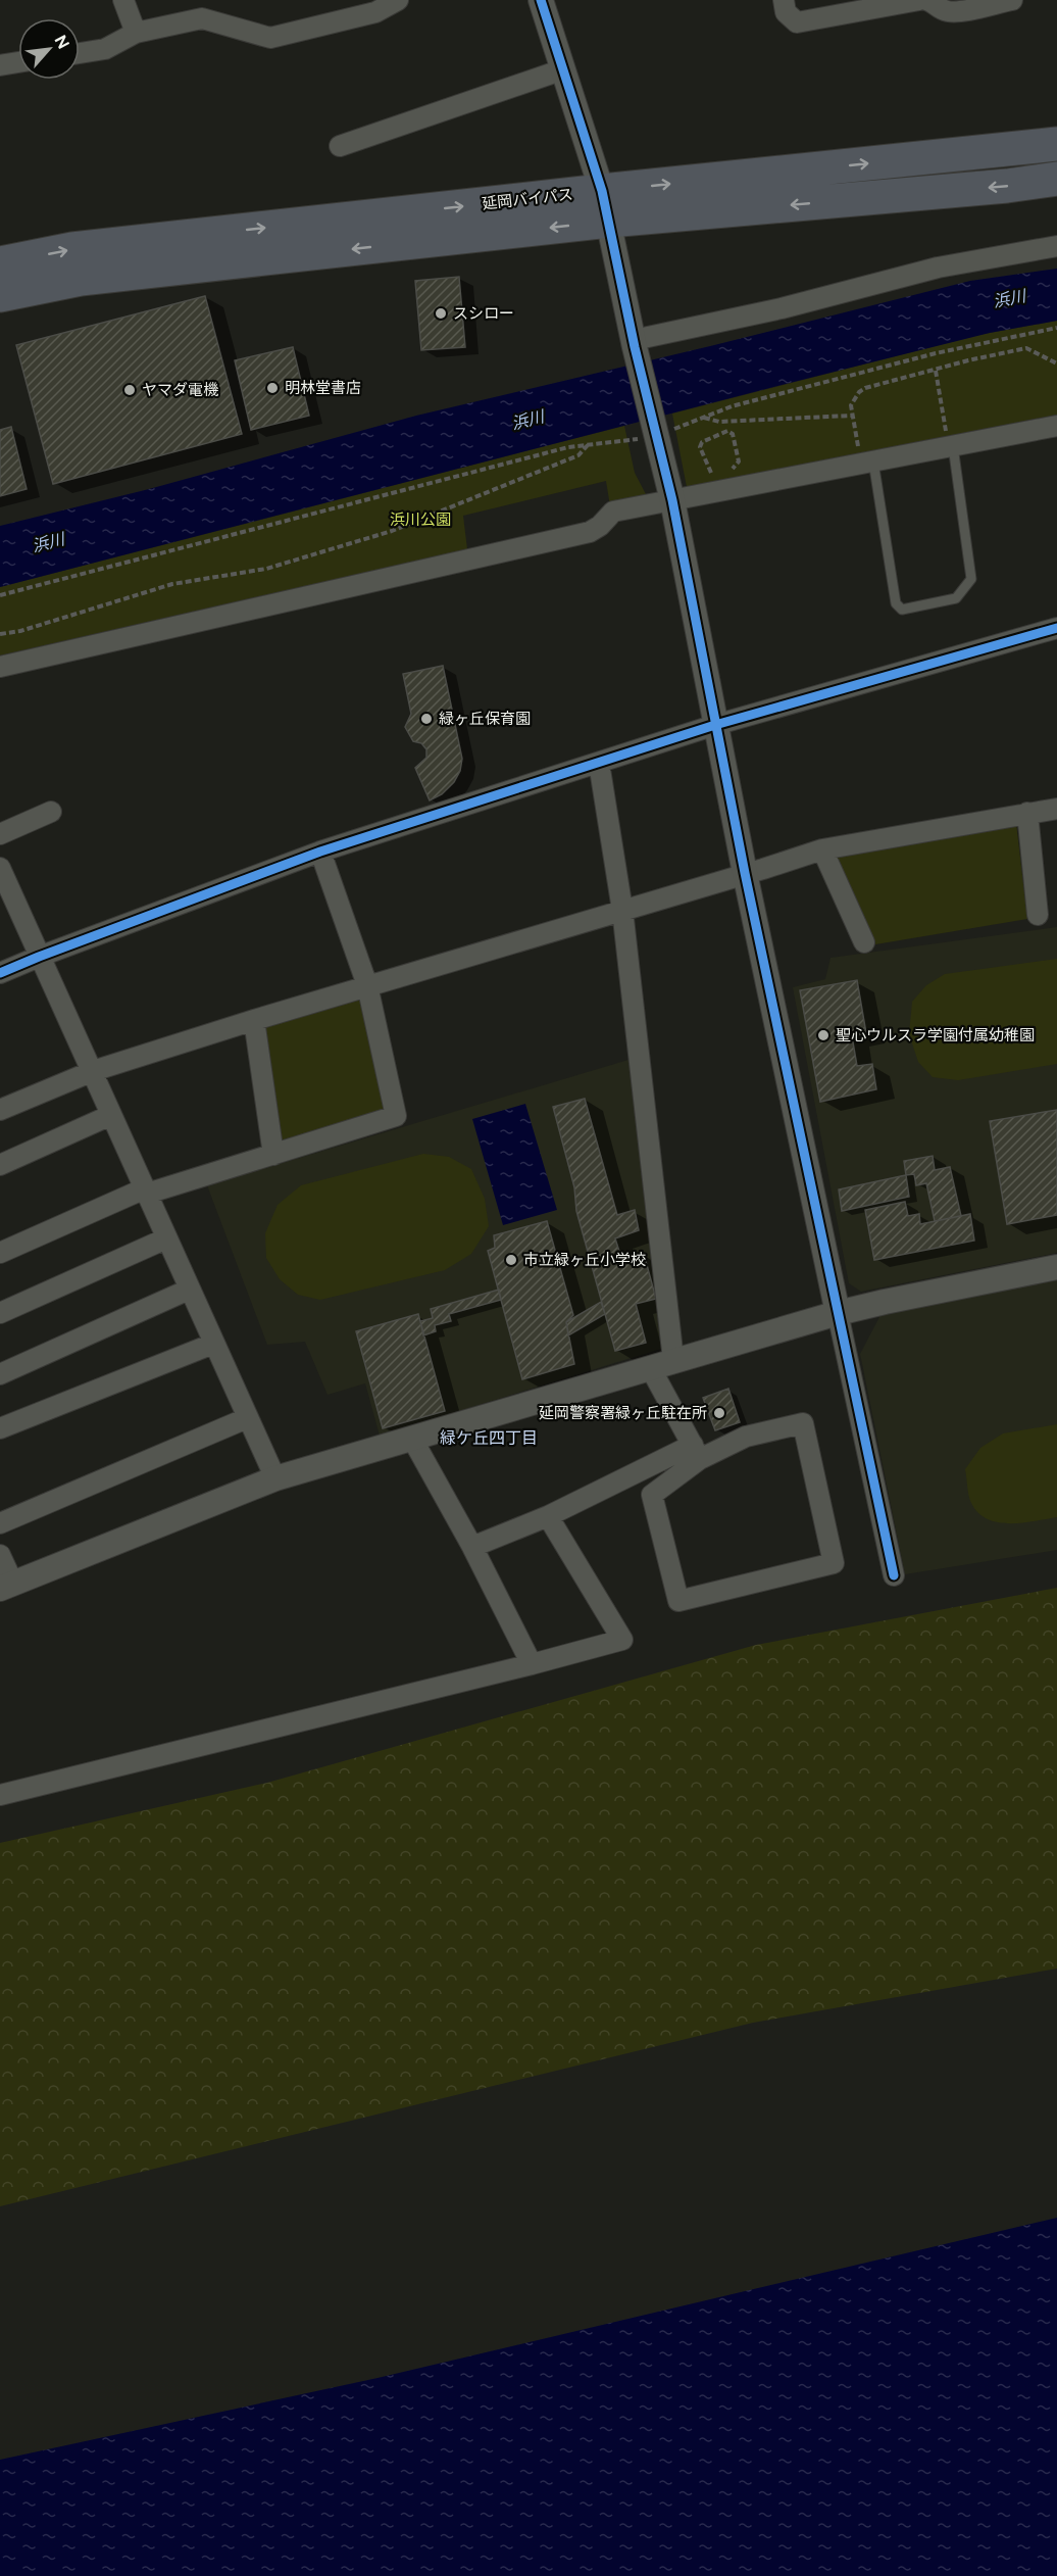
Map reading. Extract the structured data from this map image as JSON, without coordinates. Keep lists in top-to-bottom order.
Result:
{
  "streets": {
    "highway": ["延岡バイパス"]
  },
  "districts": ["緑ケ丘四丁目"],
  "water": ["浜川"],
  "parks": ["浜川公園"],
  "places": [
    "スシロー",
    "明林堂書店",
    "ヤマダ電機",
    "緑ヶ丘保育園",
    "聖心ウルスラ学園付属幼稚園",
    "市立緑ヶ丘小学校",
    "延岡警察署緑ヶ丘駐在所"
  ],
  "north": "top right"
}
